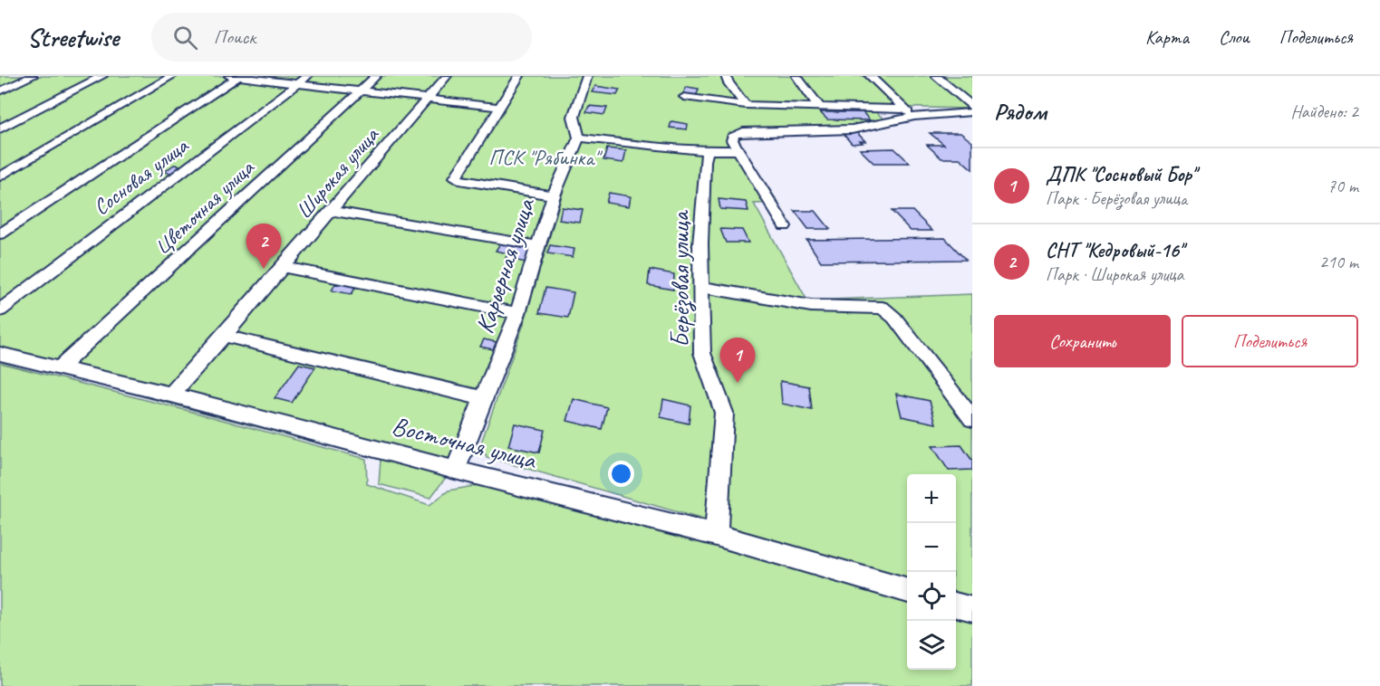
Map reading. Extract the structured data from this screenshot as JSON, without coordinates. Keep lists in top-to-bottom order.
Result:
{
  "streets": {
    "street": [
      "Широкая улица",
      "Сосновая улица",
      "Цветочная улица",
      "Карьерная улица",
      "Берёзовая улица",
      "Восточная улица"
    ]
  },
  "crossings": [
    ["Широкая улица", "Восточная улица"],
    ["Цветочная улица", "Восточная улица"],
    ["Карьерная улица", "Восточная улица"],
    ["Берёзовая улица", "Восточная улица"]
  ],
  "parks": ["ПСК \"Рябинка\""],
  "page": {
    "header": "Streetwise",
    "search": "Поиск",
    "nav": ["Карта", "Слои", "Поделиться"],
    "heading": ["Рядом", "Найдено: 2"],
    "list": [
      {
        "mark": "1",
        "name": "ДПК \"Сосновый Бор\"",
        "note": "Парк · Берёзовая улица",
        "value": "70 m"
      },
      {
        "mark": "2",
        "name": "СНТ \"Кедровый-16\"",
        "note": "Парк · Широкая улица",
        "value": "210 m"
      }
    ],
    "pins": ["2", "1"],
    "buttons": ["Сохранить", "Поделиться"],
    "map_buttons": ["+", "−"]
  }
}
